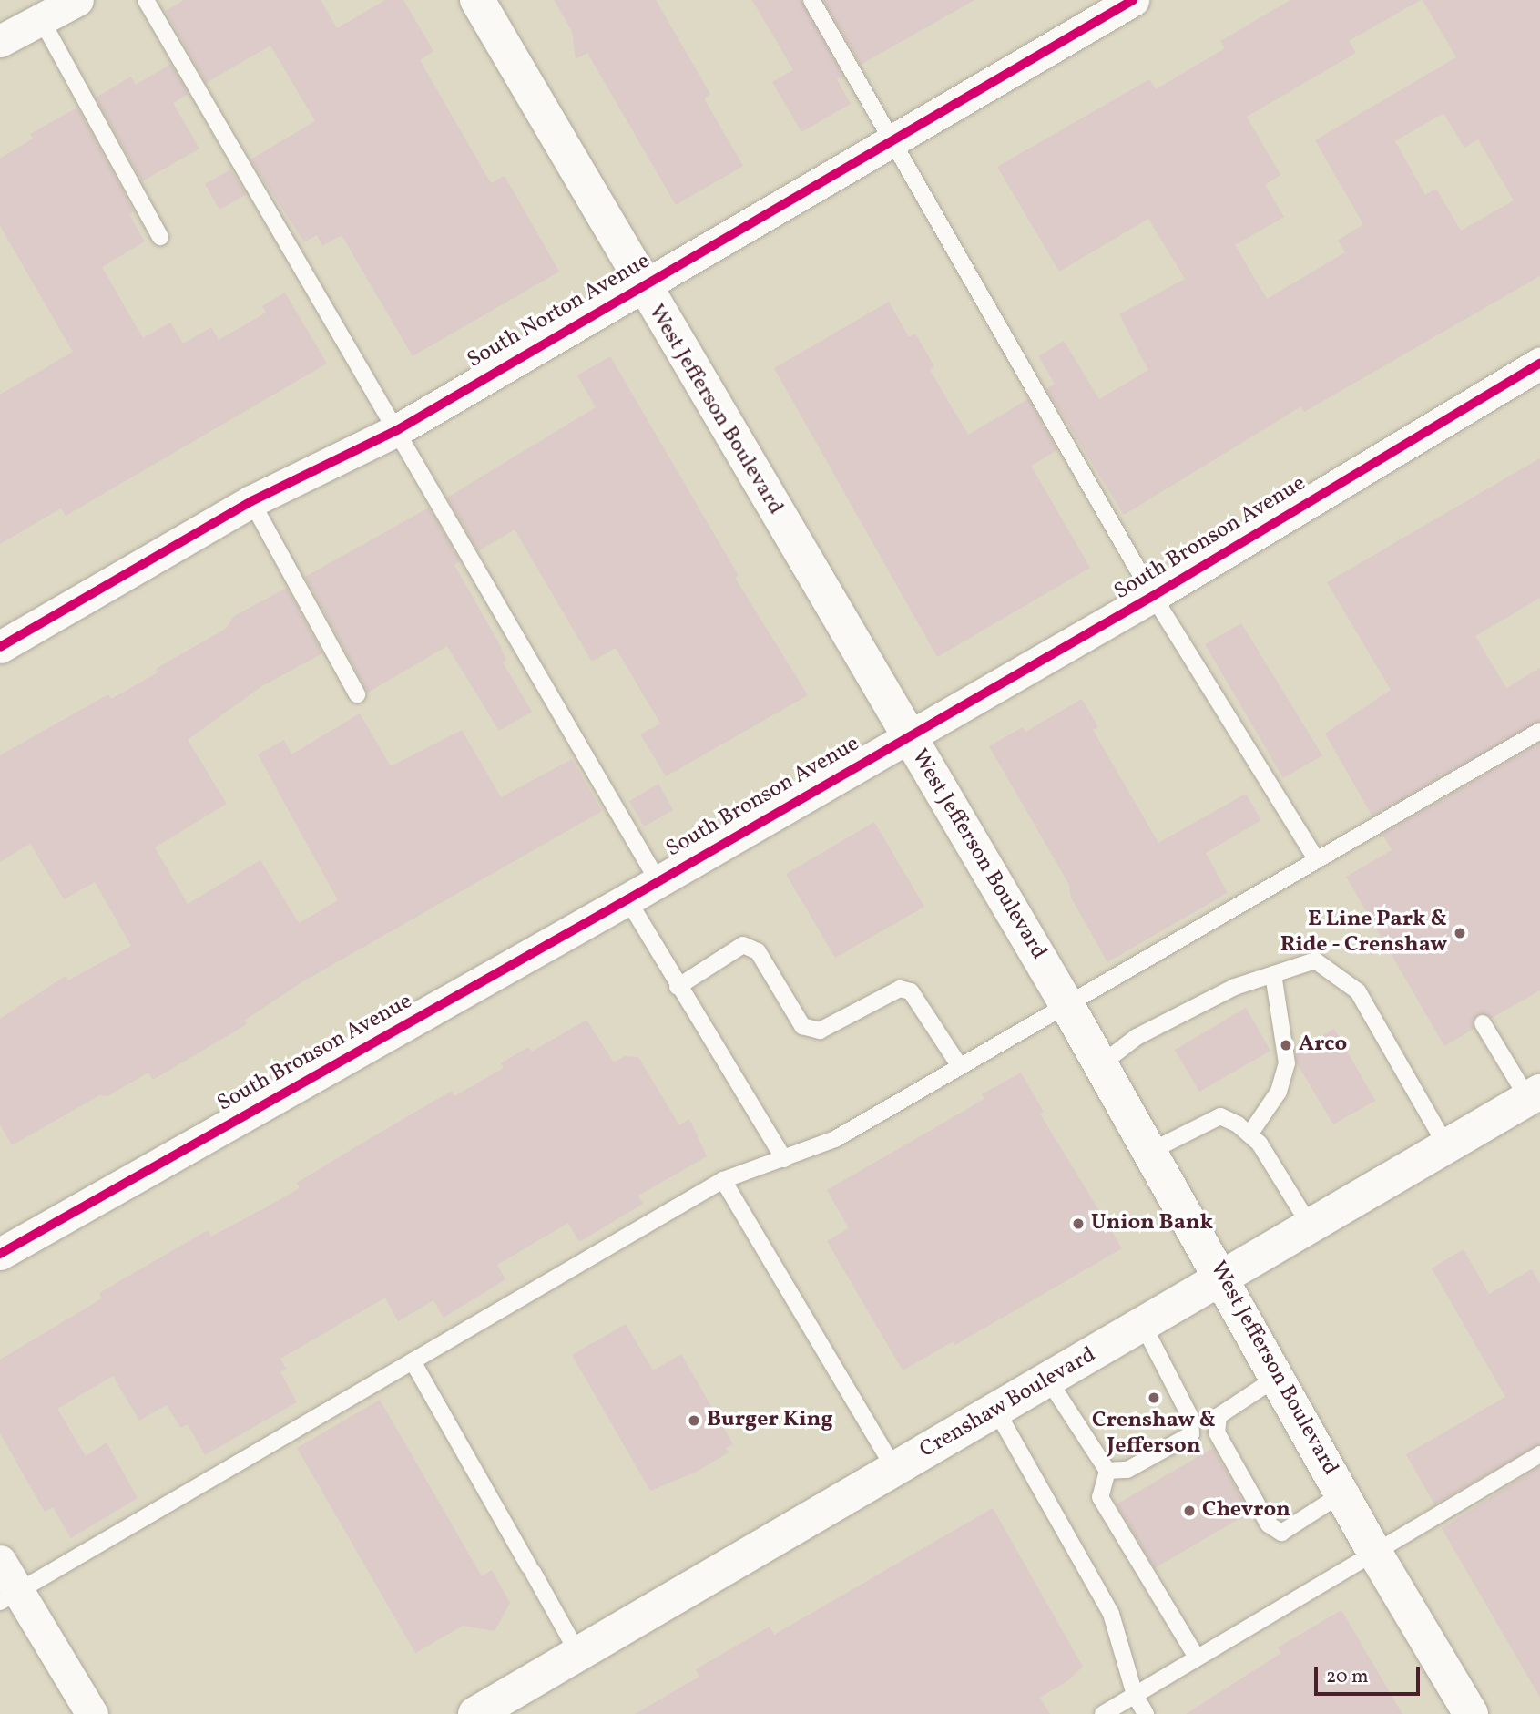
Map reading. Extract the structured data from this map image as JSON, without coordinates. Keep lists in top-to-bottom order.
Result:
{
  "streets": {
    "main road": ["West Jefferson Boulevard", "Crenshaw Boulevard"],
    "street": ["South Norton Avenue", "South Bronson Avenue"]
  },
  "crossings": [
    ["South Norton Avenue", "West Jefferson Boulevard"],
    ["West Jefferson Boulevard", "South Bronson Avenue"],
    ["West Jefferson Boulevard", "Crenshaw Boulevard"]
  ],
  "places": [
    "E Line Park & Ride - Crenshaw",
    "Arco",
    "Union Bank",
    "Crenshaw & Jefferson",
    "Burger King",
    "Chevron"
  ],
  "scale_bar": "20 m"
}
